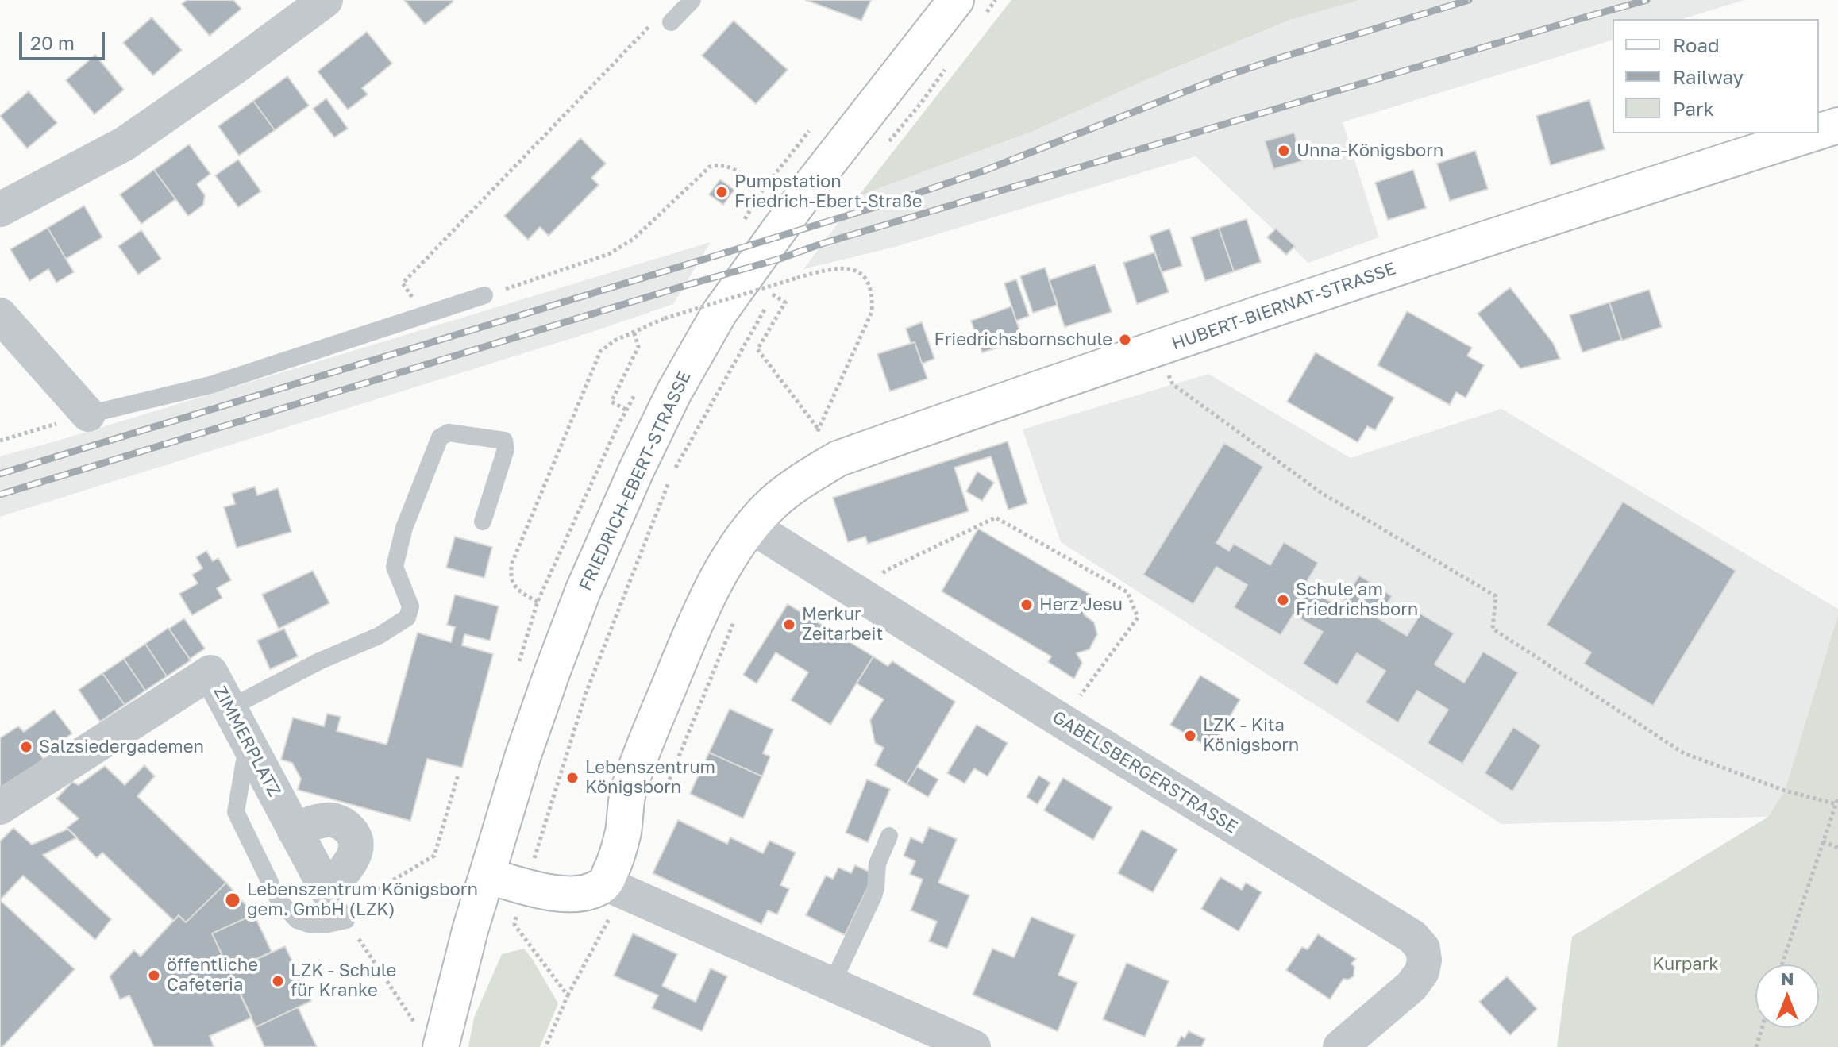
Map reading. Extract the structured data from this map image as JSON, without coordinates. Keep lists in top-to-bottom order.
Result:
{
  "streets": {
    "street": [
      "HUBERT-BIERNAT-STRASSE",
      "FRIEDRICH-EBERT-STRASSE",
      "ZIMMERPLATZ",
      "GABELSBERGERSTRASSE"
    ]
  },
  "crossings": [
    ["HUBERT-BIERNAT-STRASSE", "GABELSBERGERSTRASSE"]
  ],
  "parks": ["Kurpark"],
  "places": [
    "Unna-Königsborn",
    "Pumpstation Friedrich-Ebert-Straße",
    "Friedrichsbornschule",
    "Schule am Friedrichsborn",
    "Herz Jesu",
    "Merkur Zeitarbeit",
    "LZK - Kita Königsborn",
    "Salzsiedergademen",
    "Lebenszentrum Königsborn",
    "Lebenszentrum Königsborn gem. GmbH (LZK)",
    "öffentliche Cafeteria",
    "LZK - Schule für Kranke"
  ],
  "legend": ["Road", "Railway", "Park"],
  "scale_bar": "20 m",
  "north": "top"
}
